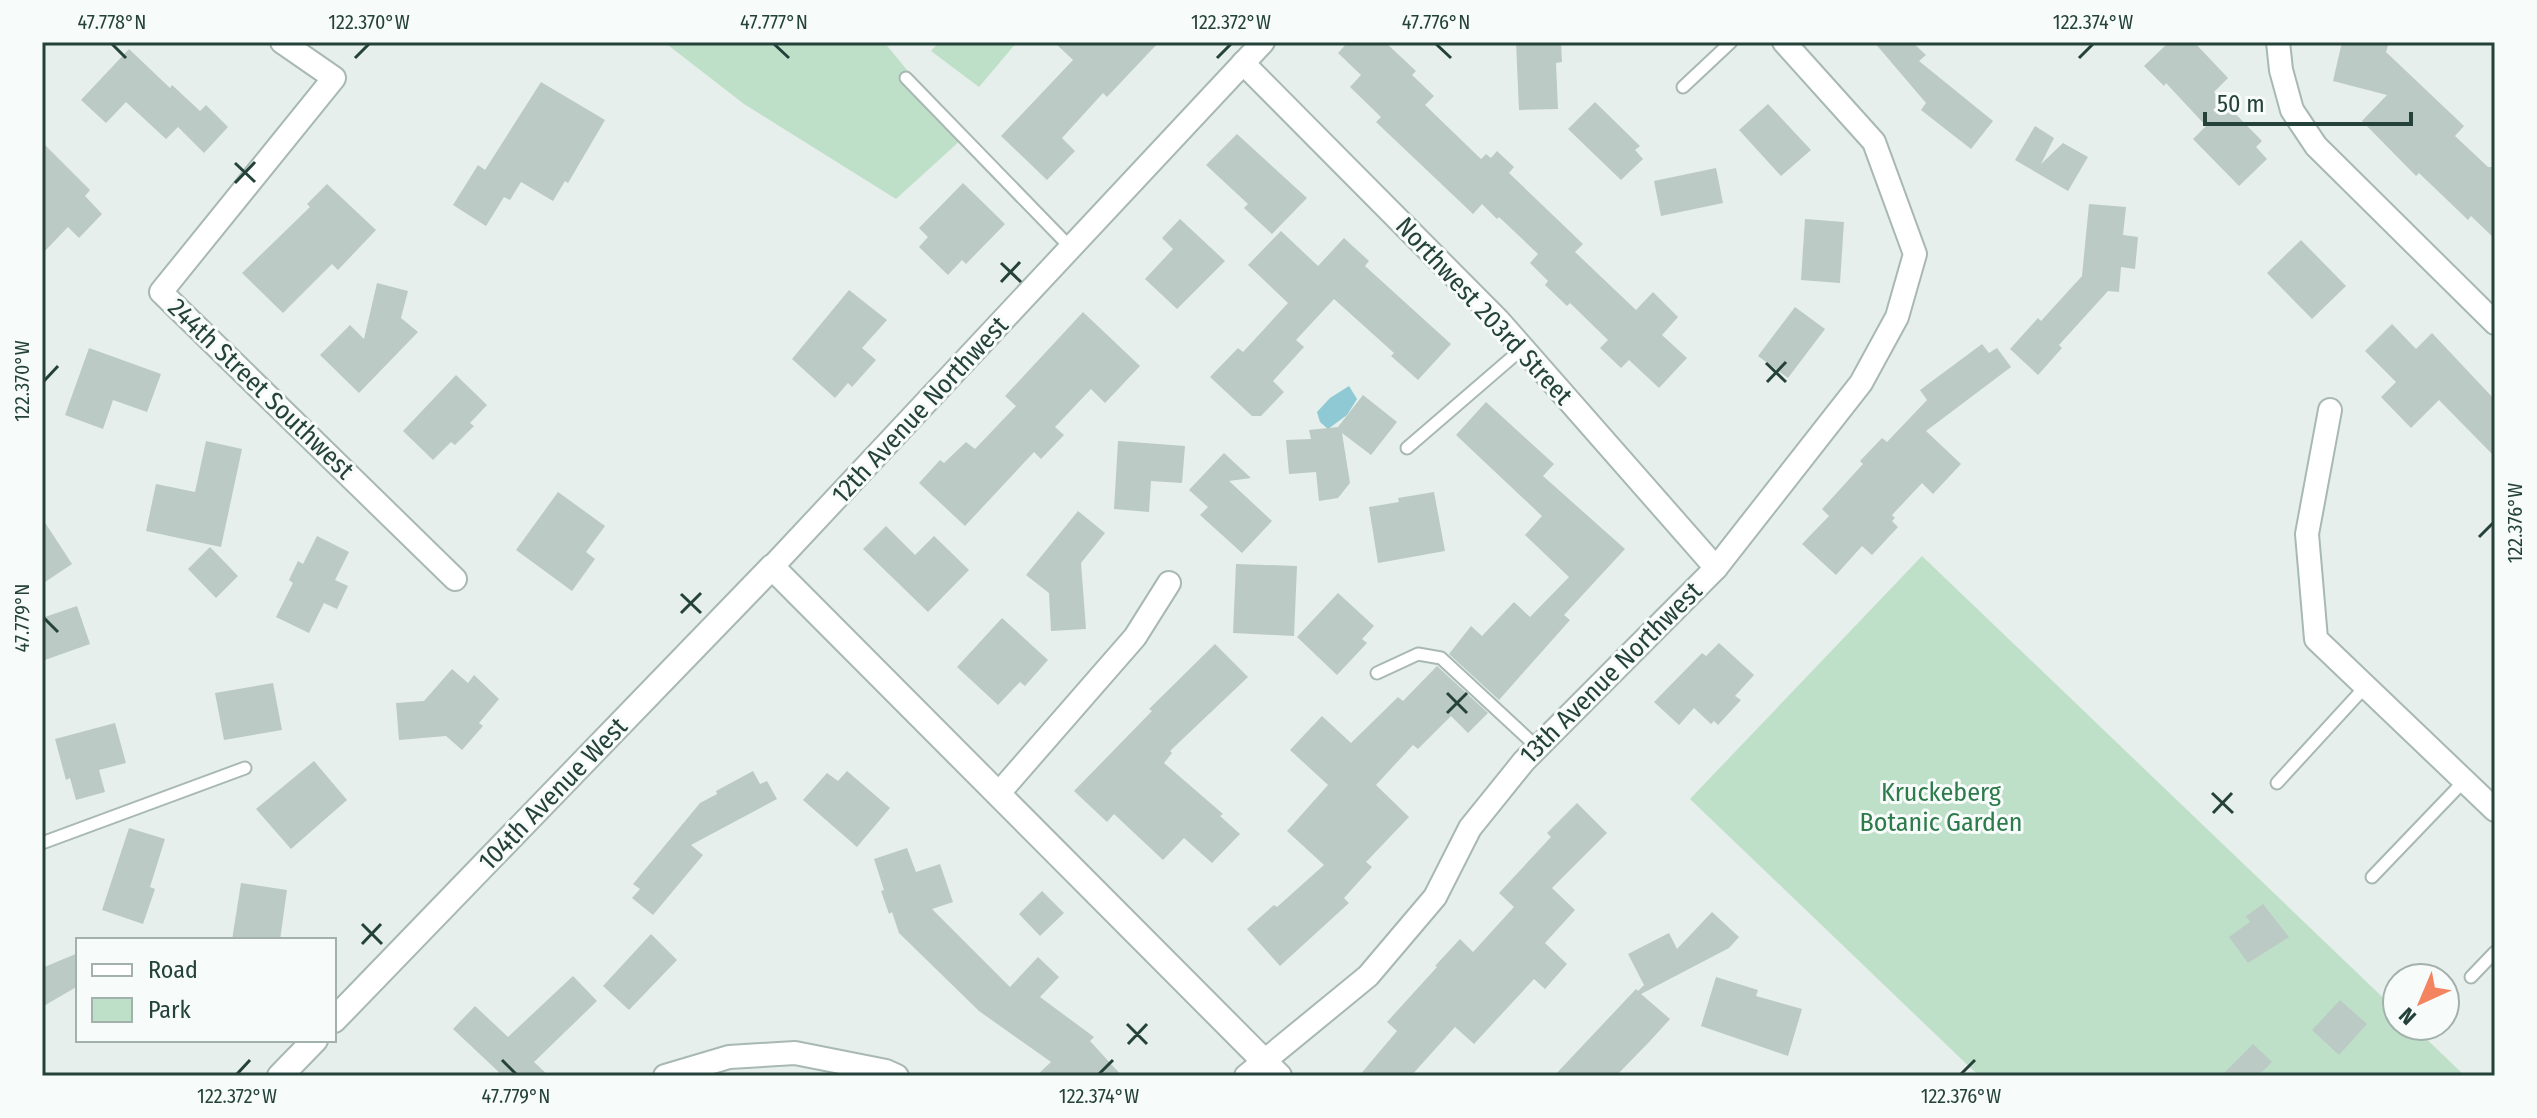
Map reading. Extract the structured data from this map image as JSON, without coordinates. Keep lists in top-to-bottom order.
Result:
{
  "streets": {
    "street": [
      "Northwest 203rd Street",
      "244th Street Southwest",
      "12th Avenue Northwest",
      "13th Avenue Northwest",
      "104th Avenue West"
    ]
  },
  "crossings": [
    ["Northwest 203rd Street", "12th Avenue Northwest"],
    ["Northwest 203rd Street", "13th Avenue Northwest"],
    ["12th Avenue Northwest", "104th Avenue West"]
  ],
  "parks": ["Kruckeberg Botanic Garden"],
  "legend": ["Road", "Park"],
  "scale_bar": "50 m",
  "north": "bottom left",
  "coordinates": [
    "47.778°N",
    "122.370°W",
    "47.777°N",
    "122.372°W",
    "47.776°N",
    "122.374°W",
    "122.376°W",
    "47.779°N"
  ]
}
